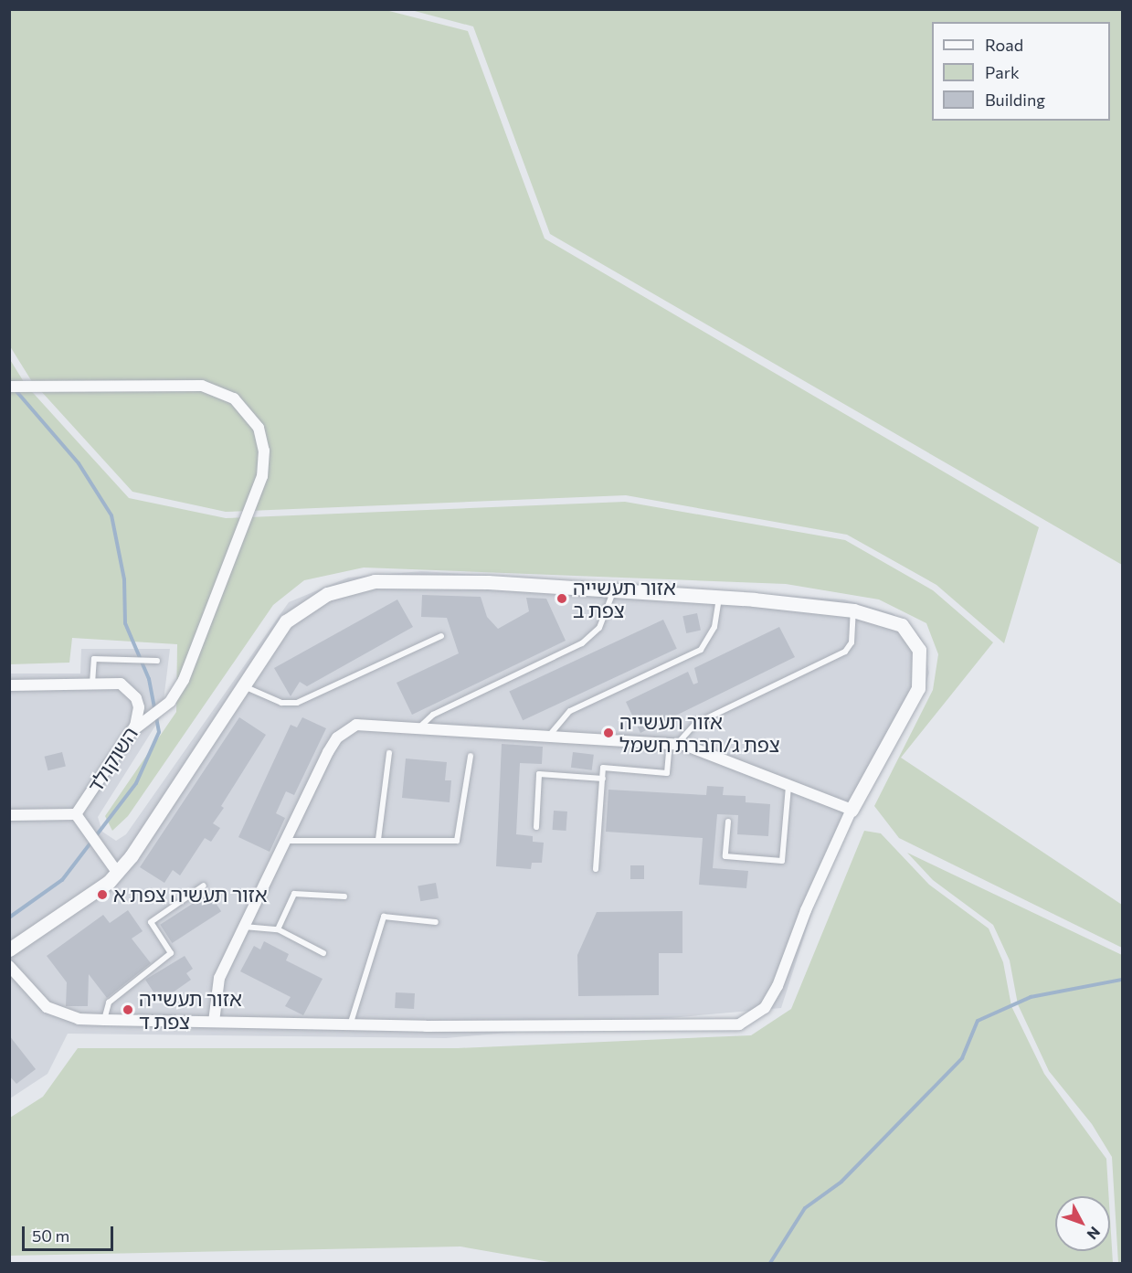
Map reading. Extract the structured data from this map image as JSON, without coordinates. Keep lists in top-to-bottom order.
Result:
{
  "streets": {
    "street": ["השוקולד"]
  },
  "places": [
    "אזור תעשייה צפת ב",
    "אזור תעשייה צפת ג/חברת חשמל",
    "אזור תעשיה צפת א",
    "אזור תעשייה צפת ד"
  ],
  "legend": ["Road", "Park", "Building"],
  "scale_bar": "50 m",
  "north": "bottom right"
}
